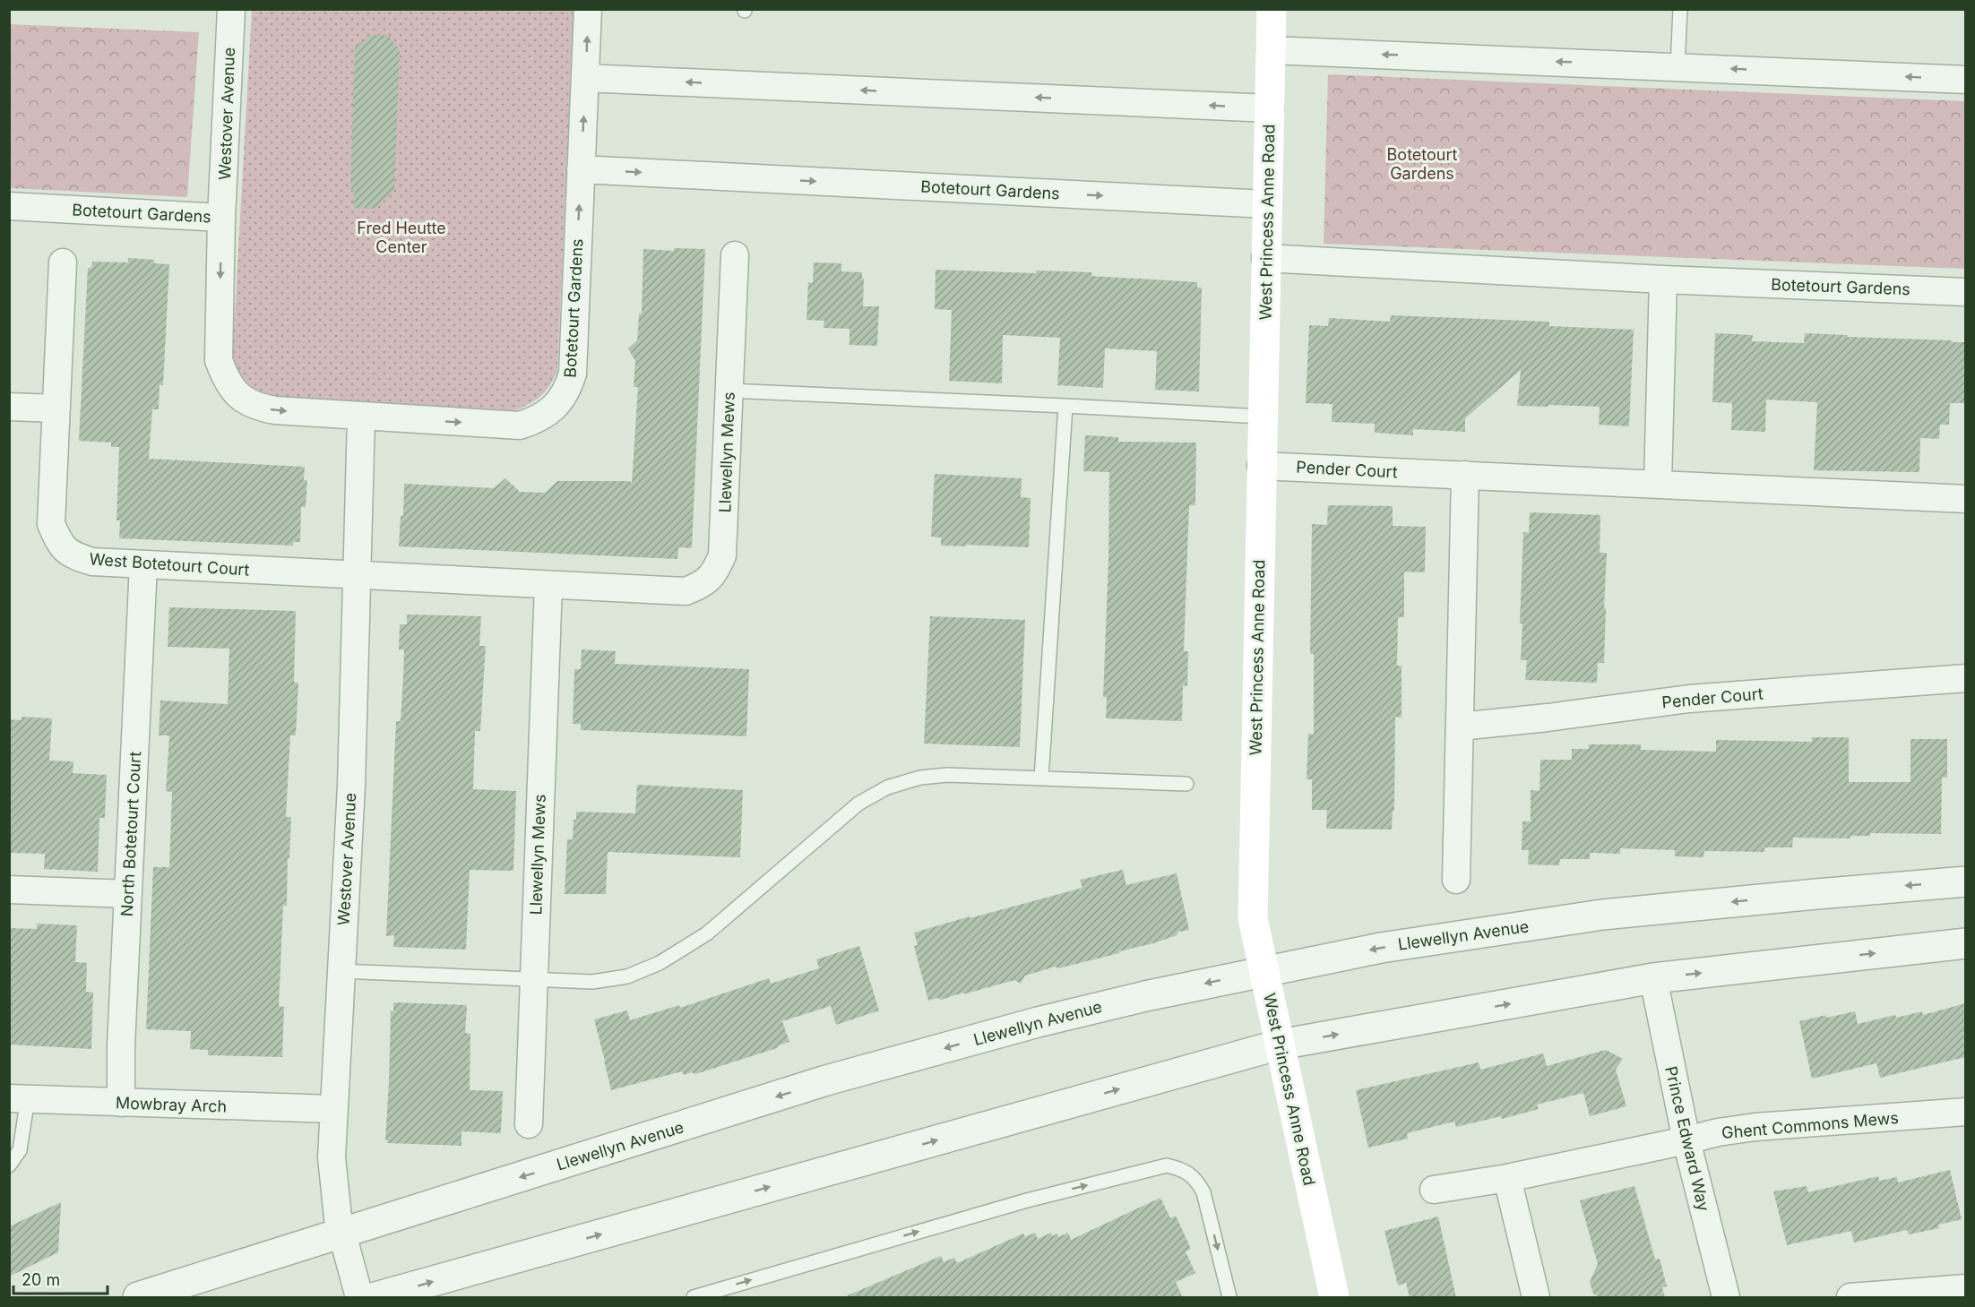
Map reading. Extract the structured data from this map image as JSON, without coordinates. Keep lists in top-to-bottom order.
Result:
{
  "streets": {
    "main road": ["West Princess Anne Road"],
    "street": [
      "Westover Avenue",
      "Botetourt Gardens",
      "Llewellyn Mews",
      "Pender Court",
      "West Botetourt Court",
      "North Botetourt Court",
      "Llewellyn Avenue",
      "Mowbray Arch",
      "Ghent Commons Mews",
      "Prince Edward Way"
    ]
  },
  "crossings": [
    ["Westover Avenue", "Botetourt Gardens"],
    ["Westover Avenue", "Llewellyn Mews"],
    ["Westover Avenue", "West Botetourt Court"],
    ["Westover Avenue", "Llewellyn Avenue"],
    ["Westover Avenue", "Mowbray Arch"],
    ["Botetourt Gardens", "West Princess Anne Road"],
    ["West Princess Anne Road", "Pender Court"],
    ["West Princess Anne Road", "Llewellyn Avenue"],
    ["Llewellyn Mews", "West Botetourt Court"],
    ["West Botetourt Court", "North Botetourt Court"],
    ["North Botetourt Court", "Mowbray Arch"],
    ["Ghent Commons Mews", "Prince Edward Way"]
  ],
  "parks": ["Botetourt Gardens", "Fred Heutte Center"],
  "scale_bar": "20 m"
}
